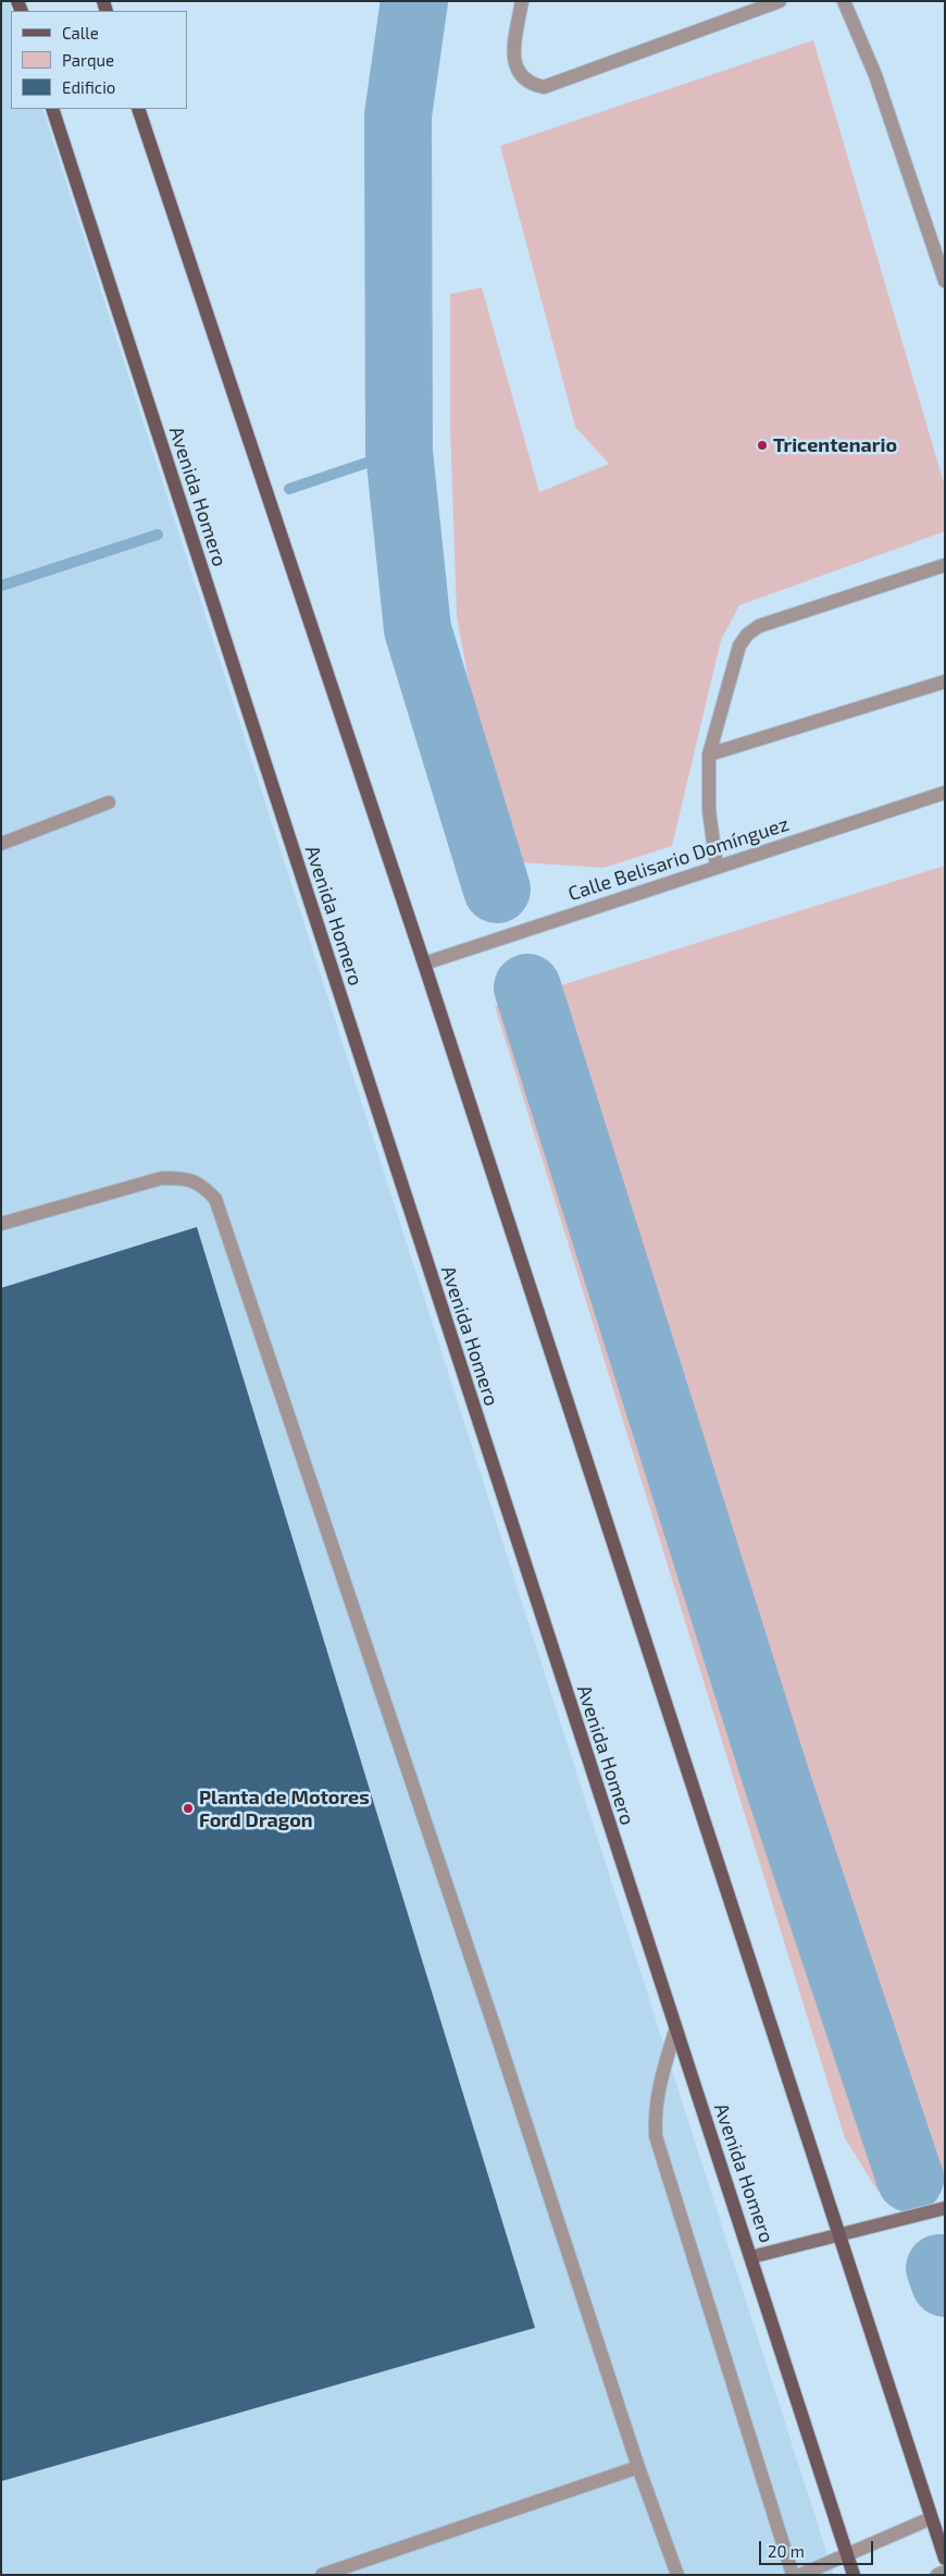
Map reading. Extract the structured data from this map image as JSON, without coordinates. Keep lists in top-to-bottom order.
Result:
{
  "streets": {
    "main road": ["Avenida Homero"],
    "street": ["Calle Belisario Domínguez"]
  },
  "places": ["Tricentenario", "Planta de Motores Ford Dragon"],
  "legend": ["Calle", "Parque", "Edificio"],
  "scale_bar": "20 m"
}
